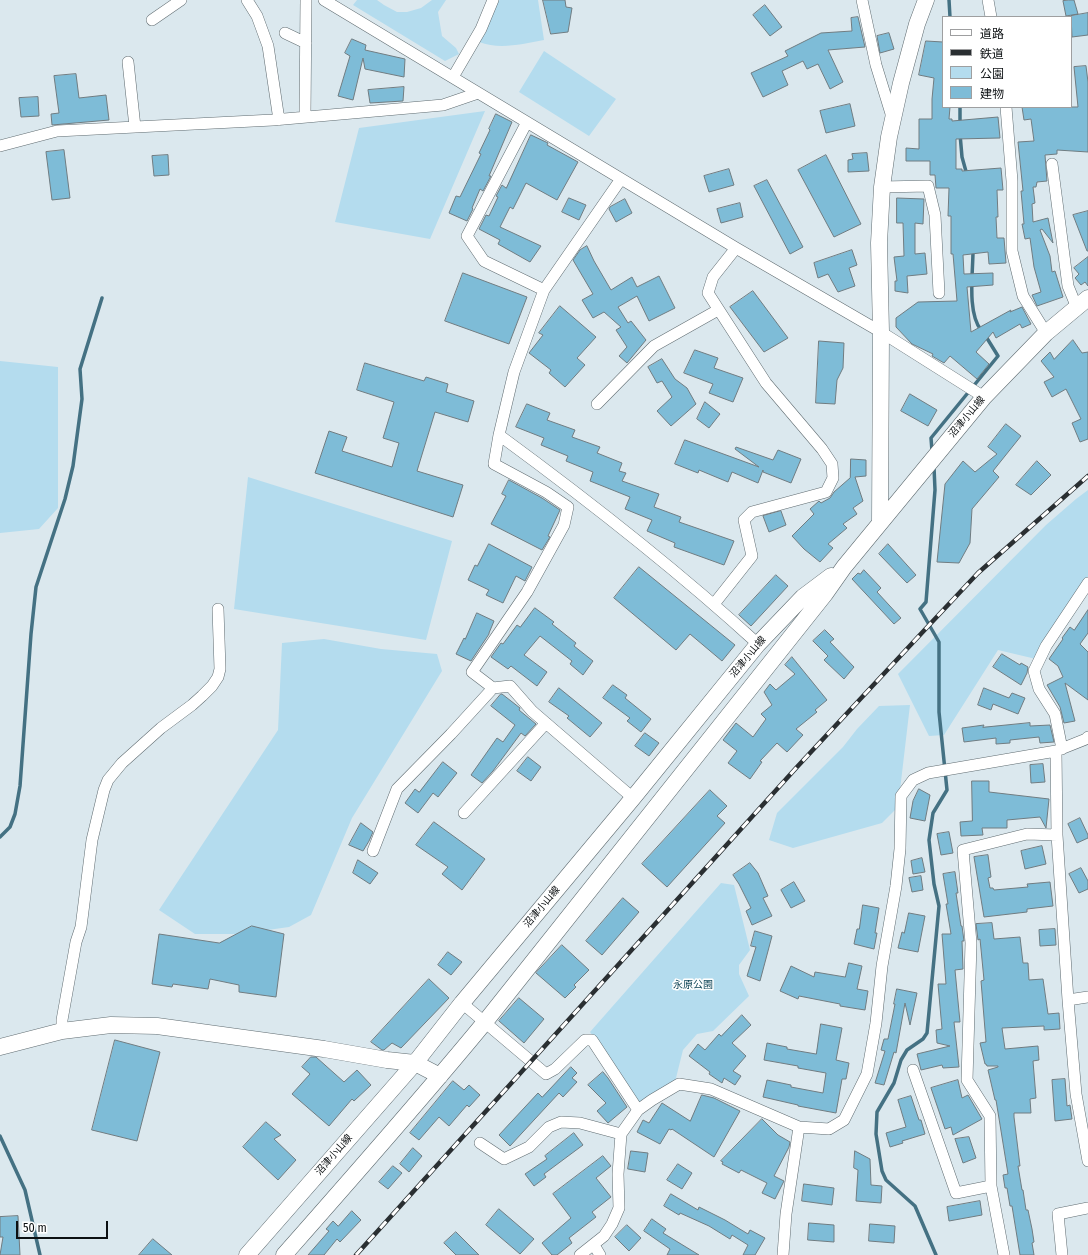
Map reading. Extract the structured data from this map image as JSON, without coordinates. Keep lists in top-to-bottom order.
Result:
{
  "streets": {
    "main road": ["沼津小山線"]
  },
  "parks": ["永原公園"],
  "legend": [
    "道路",
    "鉄道",
    "公園",
    "建物"
  ],
  "scale_bar": "50 m"
}
